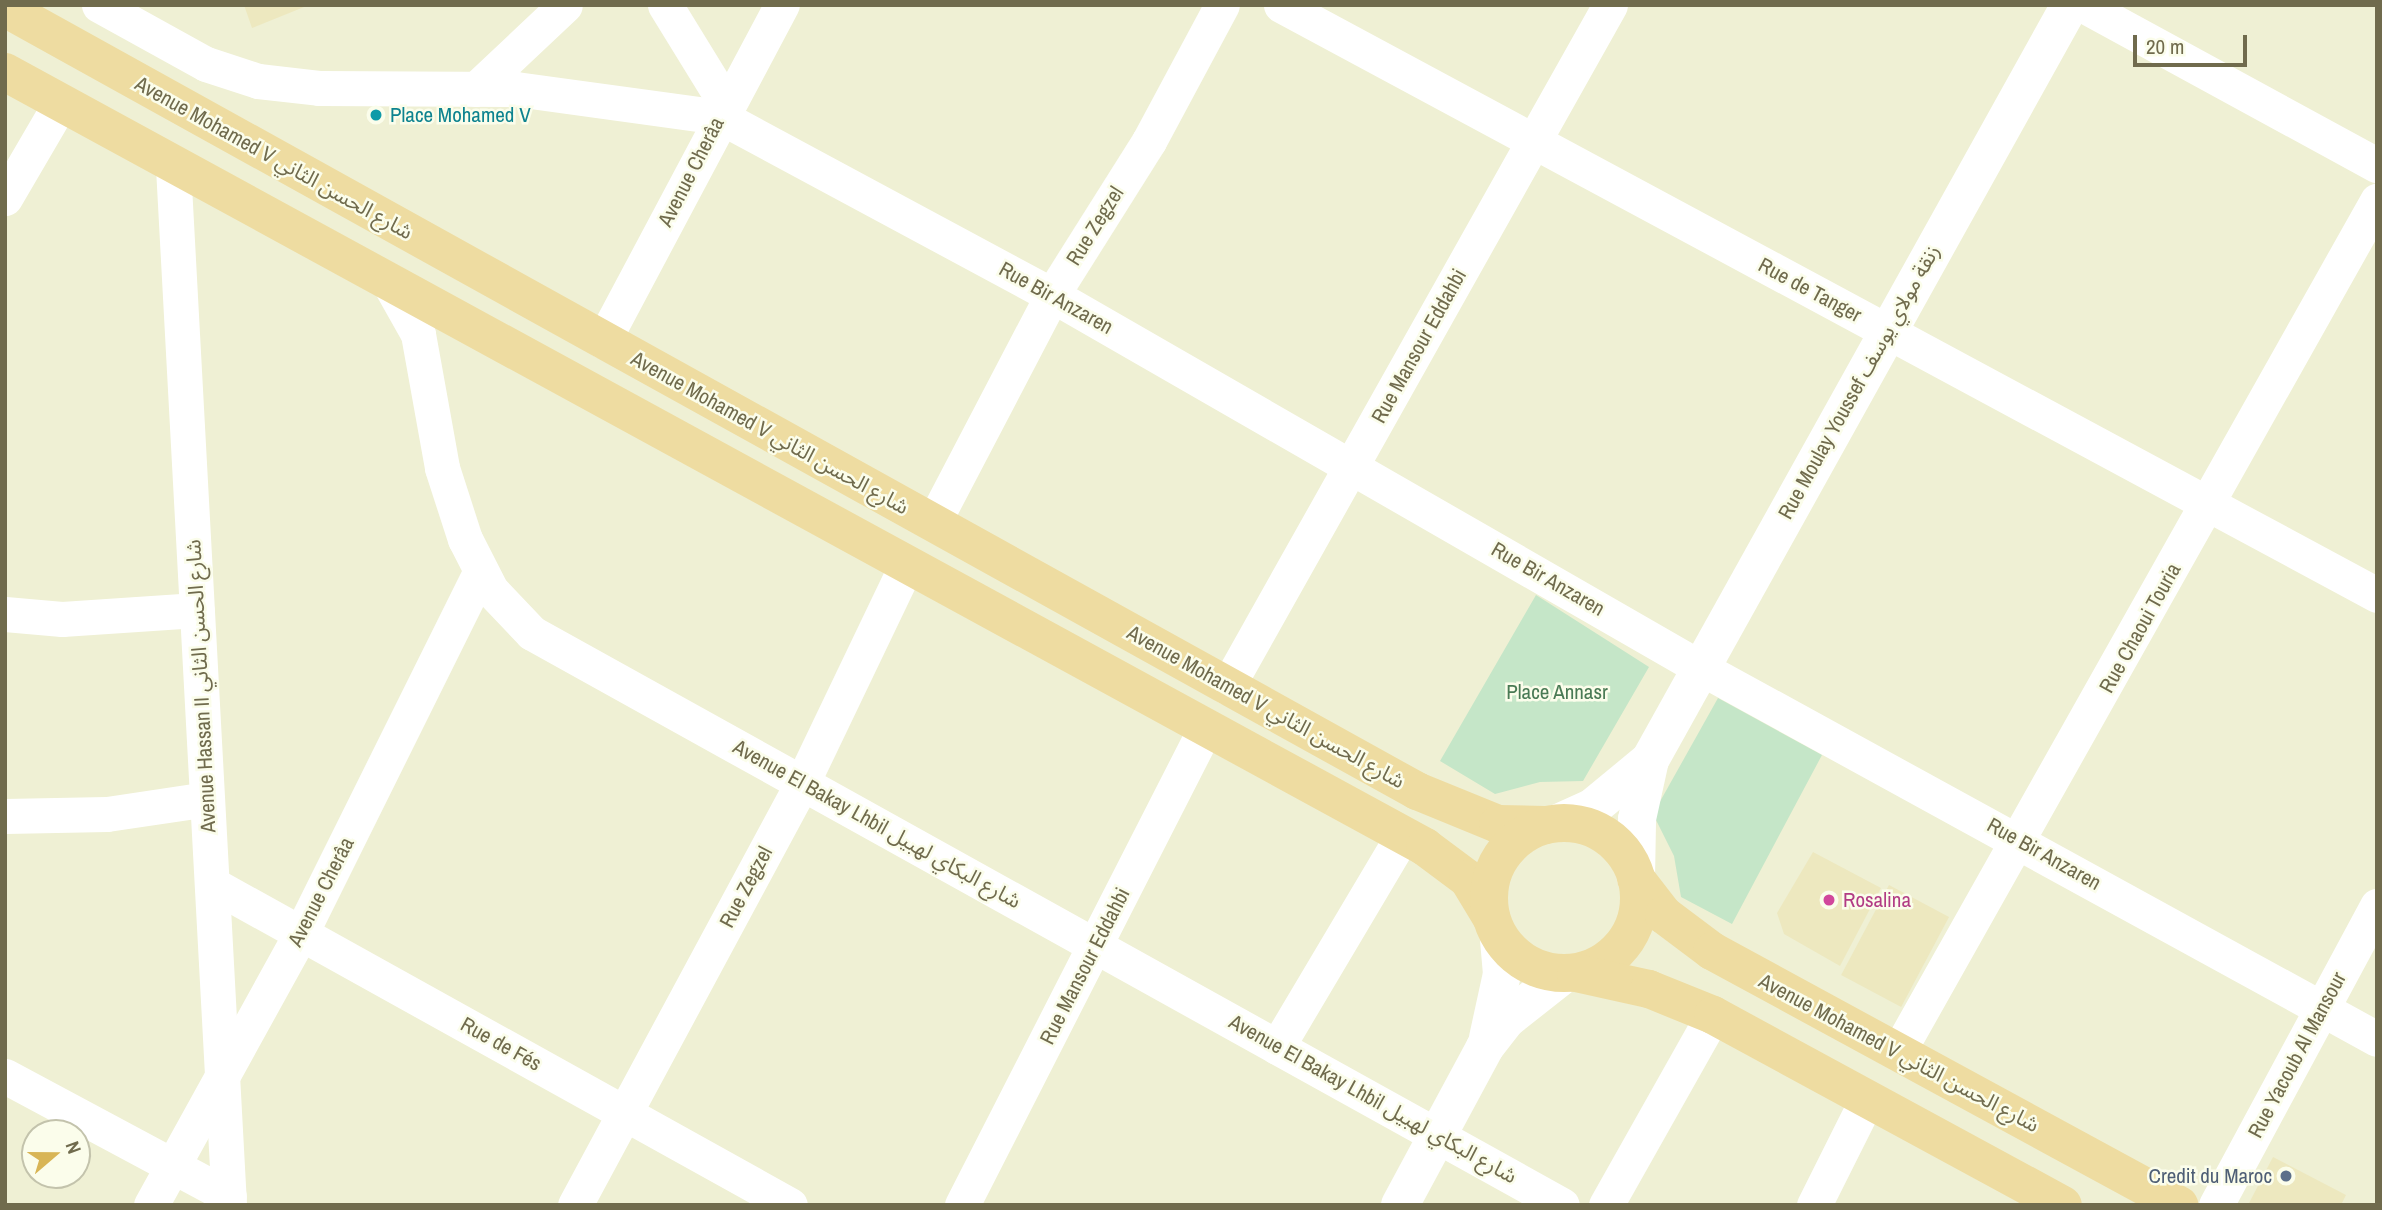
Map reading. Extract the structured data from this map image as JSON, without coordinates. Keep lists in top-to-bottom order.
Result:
{
  "streets": {
    "highway": ["Avenue Mohamed V شارع الحسن الثاني"],
    "street": [
      "Avenue Cherâa",
      "Rue Zegzel",
      "Rue de Tanger",
      "Rue Bir Anzaren",
      "Rue Mansour Eddahbi",
      "Rue Moulay Youssef زنقة مولاي يوسف",
      "Rue Chaoui Touria",
      "Avenue Hassan II شارع الحسن الثاني",
      "Avenue El Bakay Lhbil شارع البكاي لهبيل",
      "Rue de Fés",
      "Rue Yacoub Al Mansour"
    ]
  },
  "crossings": [
    ["Avenue Mohamed V شارع الحسن الثاني", "Avenue Cherâa"],
    ["Avenue Mohamed V شارع الحسن الثاني", "Rue Zegzel"],
    ["Avenue Mohamed V شارع الحسن الثاني", "Rue Mansour Eddahbi"],
    ["Avenue Mohamed V شارع الحسن الثاني", "Rue Chaoui Touria"],
    ["Avenue Cherâa", "Rue Bir Anzaren"],
    ["Avenue Cherâa", "Avenue Hassan II شارع الحسن الثاني"],
    ["Avenue Cherâa", "Avenue El Bakay Lhbil شارع البكاي لهبيل"],
    ["Avenue Cherâa", "Rue de Fés"],
    ["Rue Zegzel", "Rue Bir Anzaren"],
    ["Rue Zegzel", "Avenue El Bakay Lhbil شارع البكاي لهبيل"],
    ["Rue Zegzel", "Rue de Fés"],
    ["Rue de Tanger", "Rue Mansour Eddahbi"],
    ["Rue de Tanger", "Rue Moulay Youssef زنقة مولاي يوسف"],
    ["Rue de Tanger", "Rue Chaoui Touria"],
    ["Rue Bir Anzaren", "Rue Mansour Eddahbi"],
    ["Rue Bir Anzaren", "Rue Moulay Youssef زنقة مولاي يوسف"],
    ["Rue Bir Anzaren", "Rue Chaoui Touria"],
    ["Rue Bir Anzaren", "Rue Yacoub Al Mansour"],
    ["Rue Mansour Eddahbi", "Avenue El Bakay Lhbil شارع البكاي لهبيل"],
    ["Avenue Hassan II شارع الحسن الثاني", "Rue de Fés"]
  ],
  "parks": ["Place Annasr"],
  "places": ["Place Mohamed V", "Rosalina", "Credit du Maroc"],
  "scale_bar": "20 m",
  "north": "right"
}
